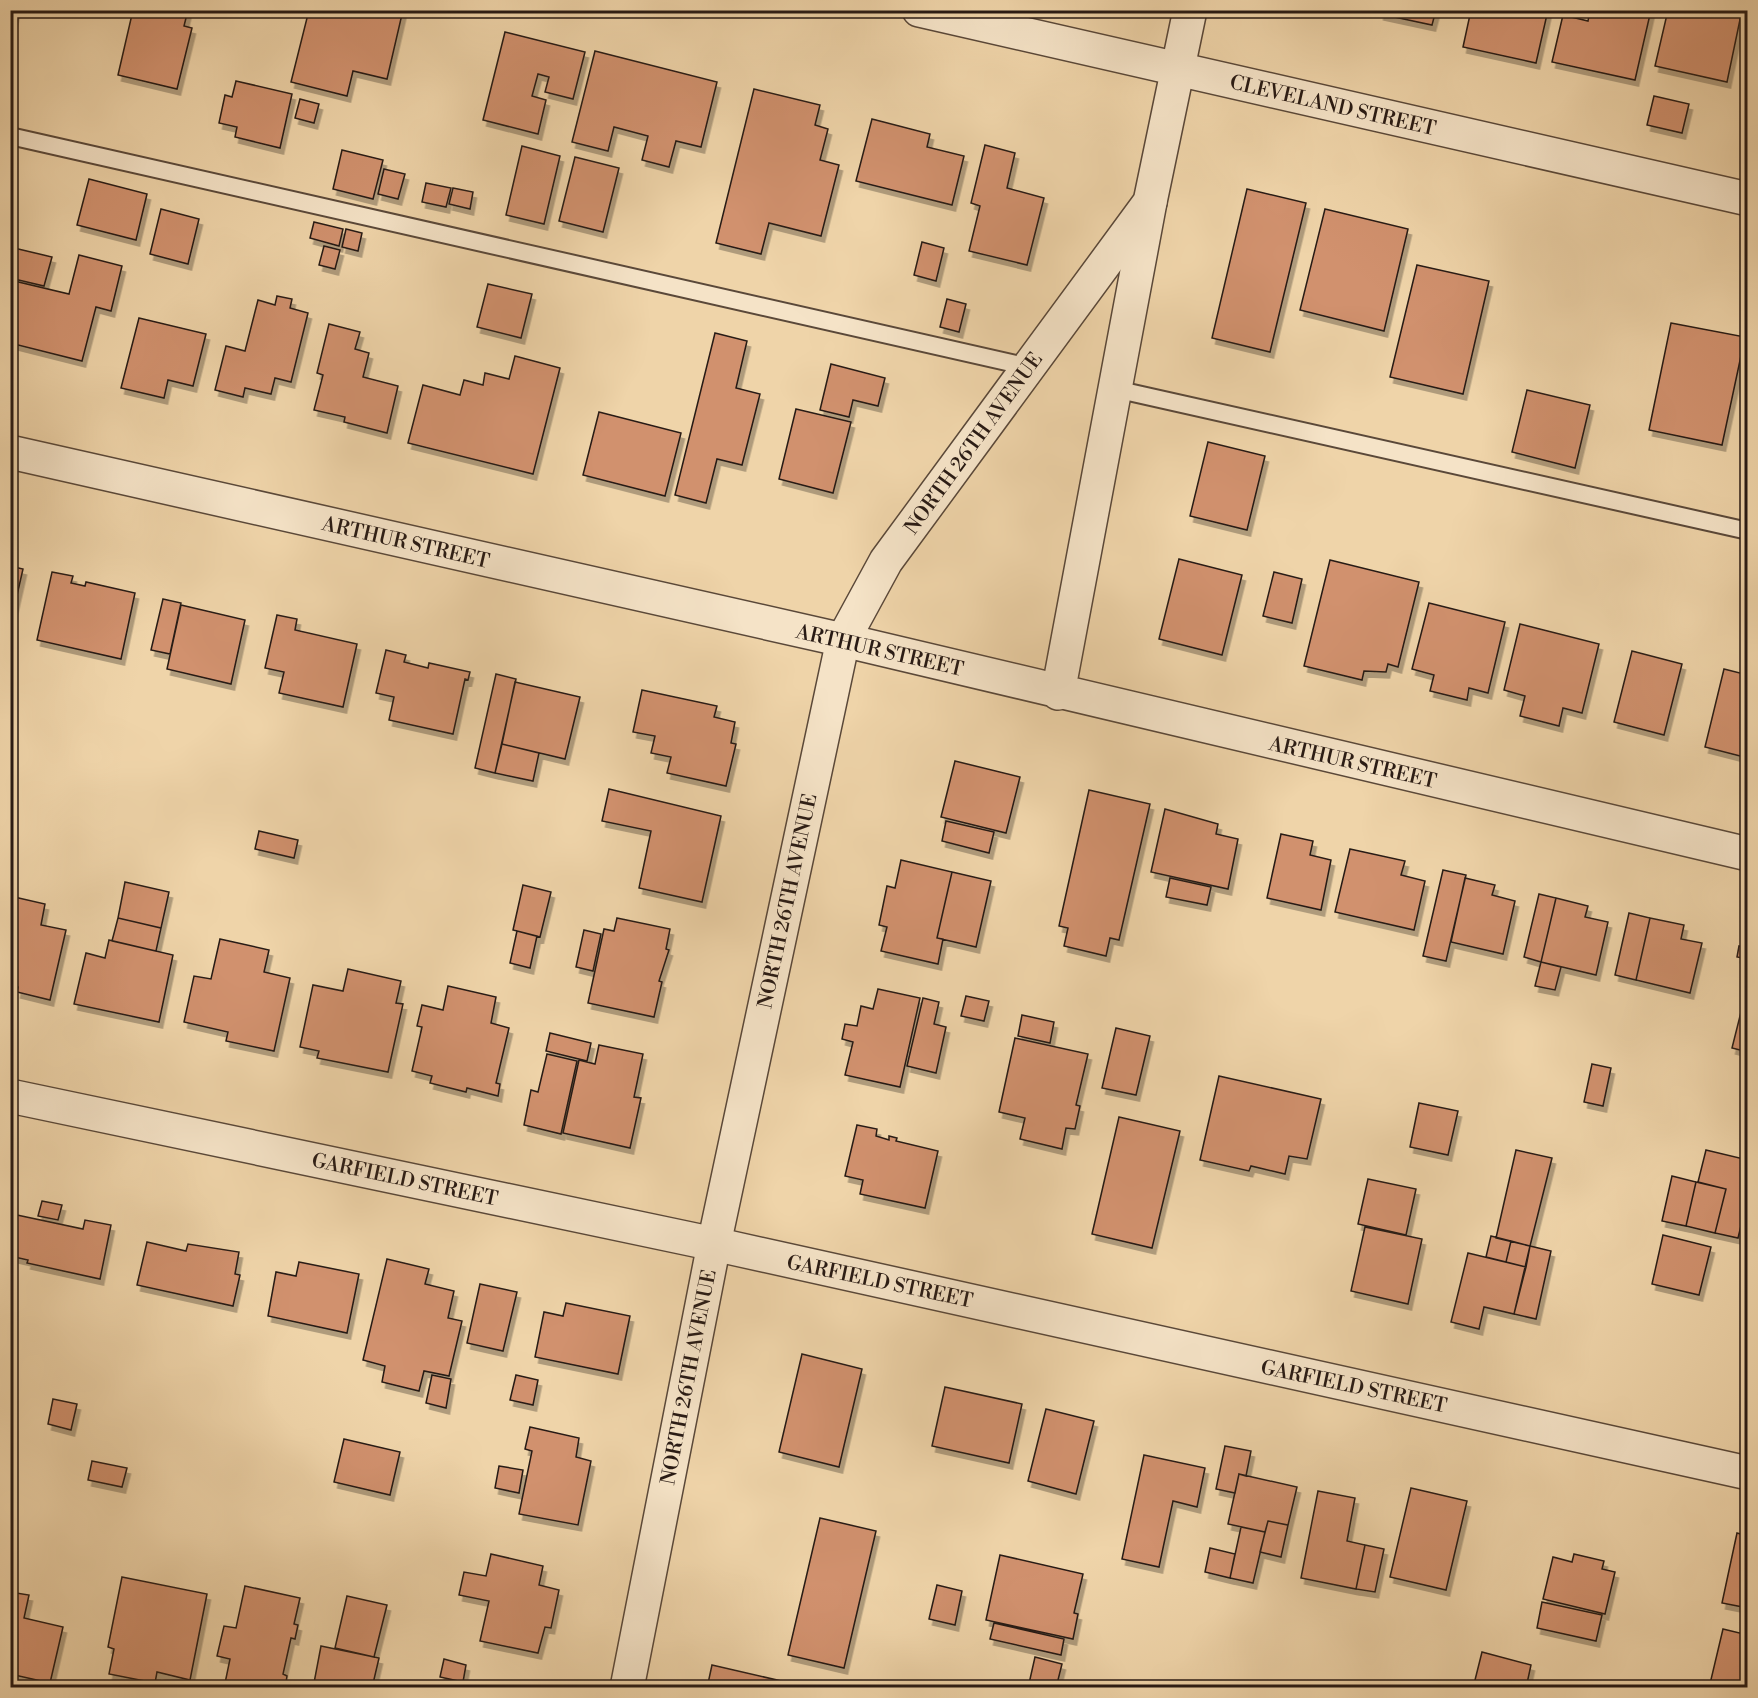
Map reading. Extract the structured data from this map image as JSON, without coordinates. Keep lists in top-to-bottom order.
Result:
{
  "streets": {
    "street": [
      "CLEVELAND STREET",
      "NORTH 26TH AVENUE",
      "ARTHUR STREET",
      "GARFIELD STREET"
    ]
  },
  "crossings": [
    ["CLEVELAND STREET", "NORTH 26TH AVENUE"],
    ["NORTH 26TH AVENUE", "ARTHUR STREET"],
    ["NORTH 26TH AVENUE", "GARFIELD STREET"]
  ]
}
